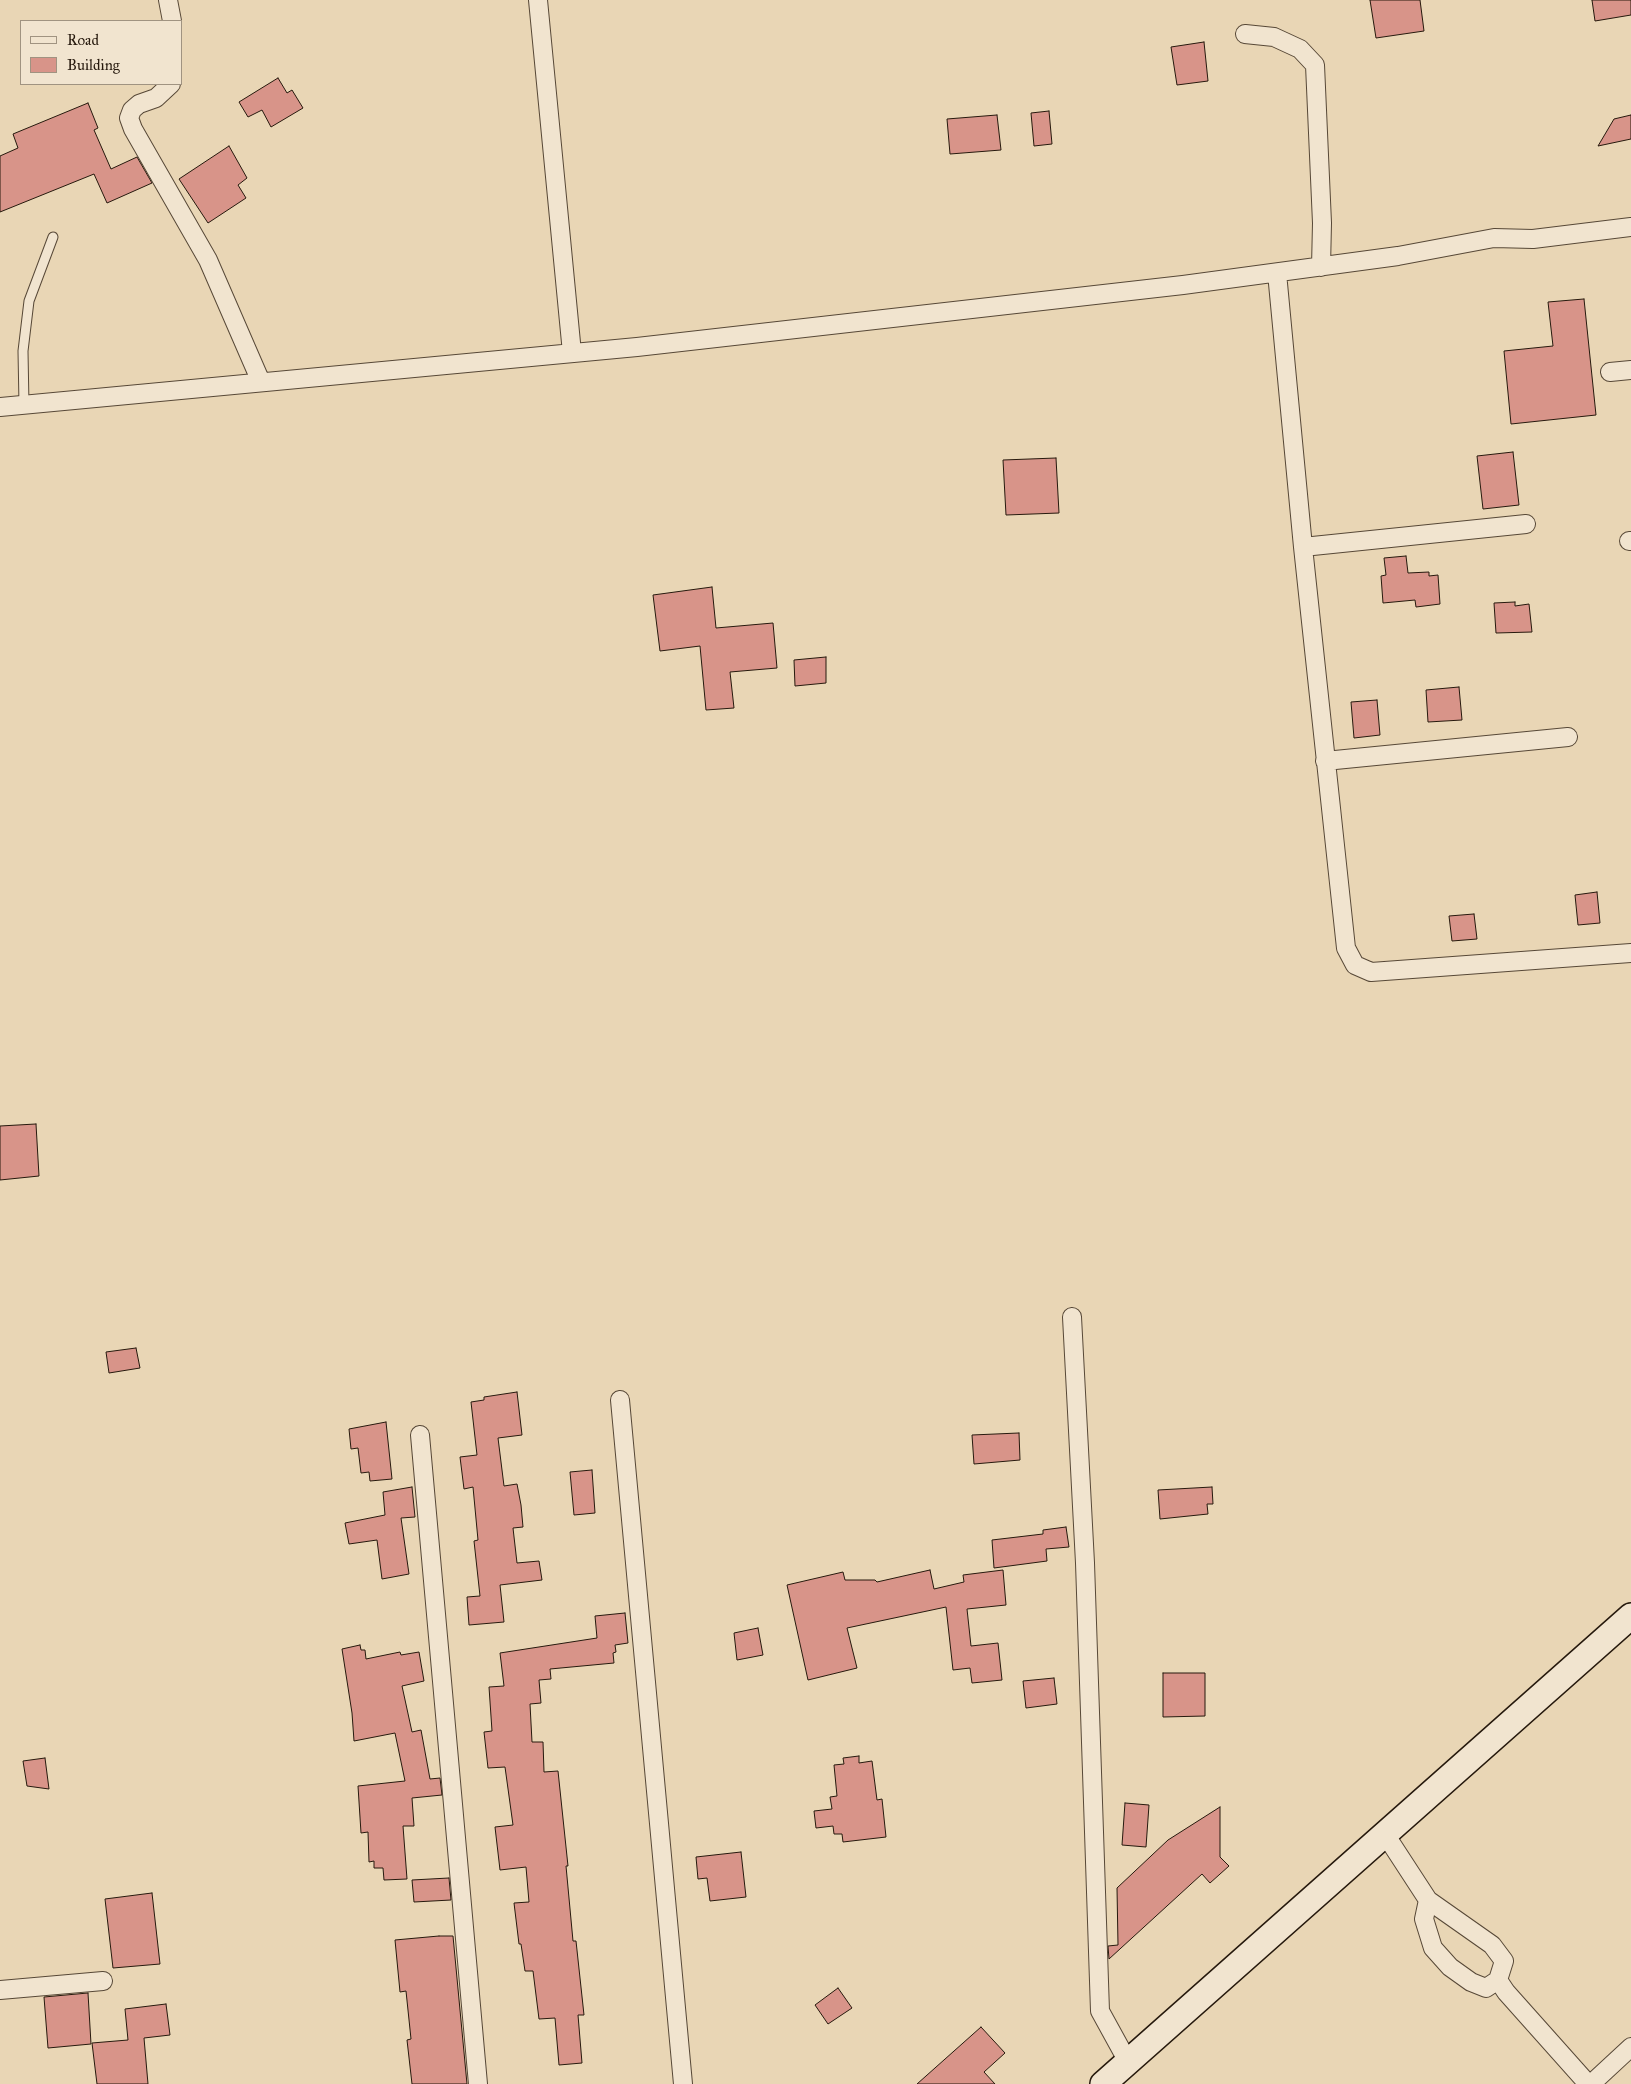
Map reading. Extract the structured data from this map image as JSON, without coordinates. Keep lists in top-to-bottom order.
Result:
{
  "legend": ["Road", "Building"]
}
